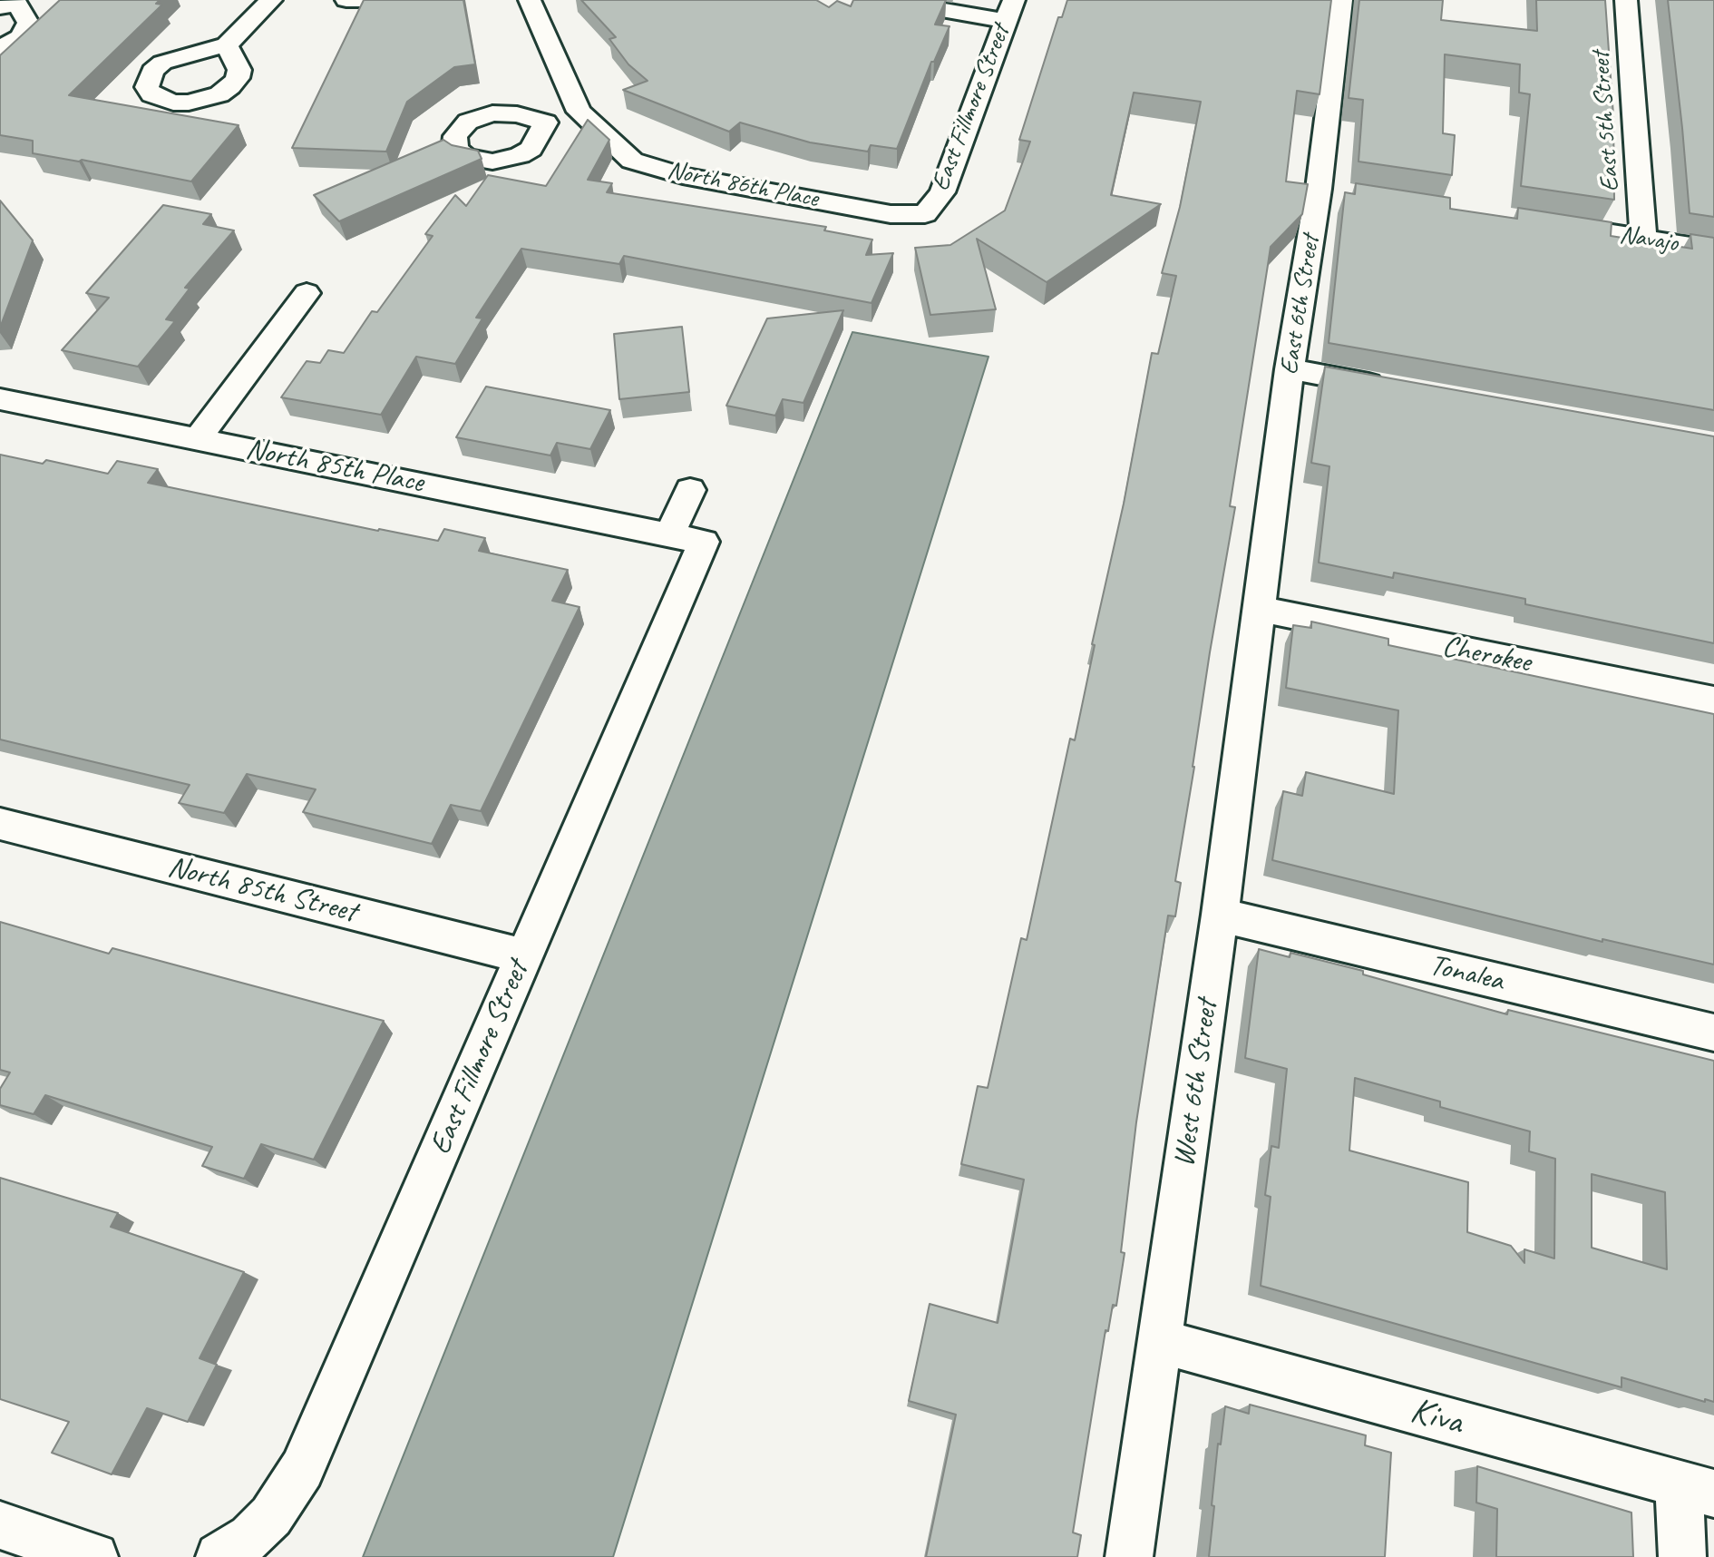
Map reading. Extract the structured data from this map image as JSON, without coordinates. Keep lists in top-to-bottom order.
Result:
{
  "streets": {
    "street": [
      "East Fillmore Street",
      "East 5th Street",
      "North 86th Place",
      "Navajo",
      "East 6th Street",
      "North 85th Place",
      "Cherokee",
      "North 85th Street",
      "Tonalea",
      "West 6th Street",
      "Kiva"
    ]
  },
  "crossings": [
    ["East Fillmore Street", "North 86th Place"],
    ["East Fillmore Street", "North 85th Place"],
    ["East Fillmore Street", "North 85th Street"],
    ["East 5th Street", "Navajo"],
    ["East 6th Street", "Cherokee"],
    ["East 6th Street", "West 6th Street"],
    ["Cherokee", "West 6th Street"],
    ["Tonalea", "West 6th Street"],
    ["West 6th Street", "Kiva"]
  ]
}
